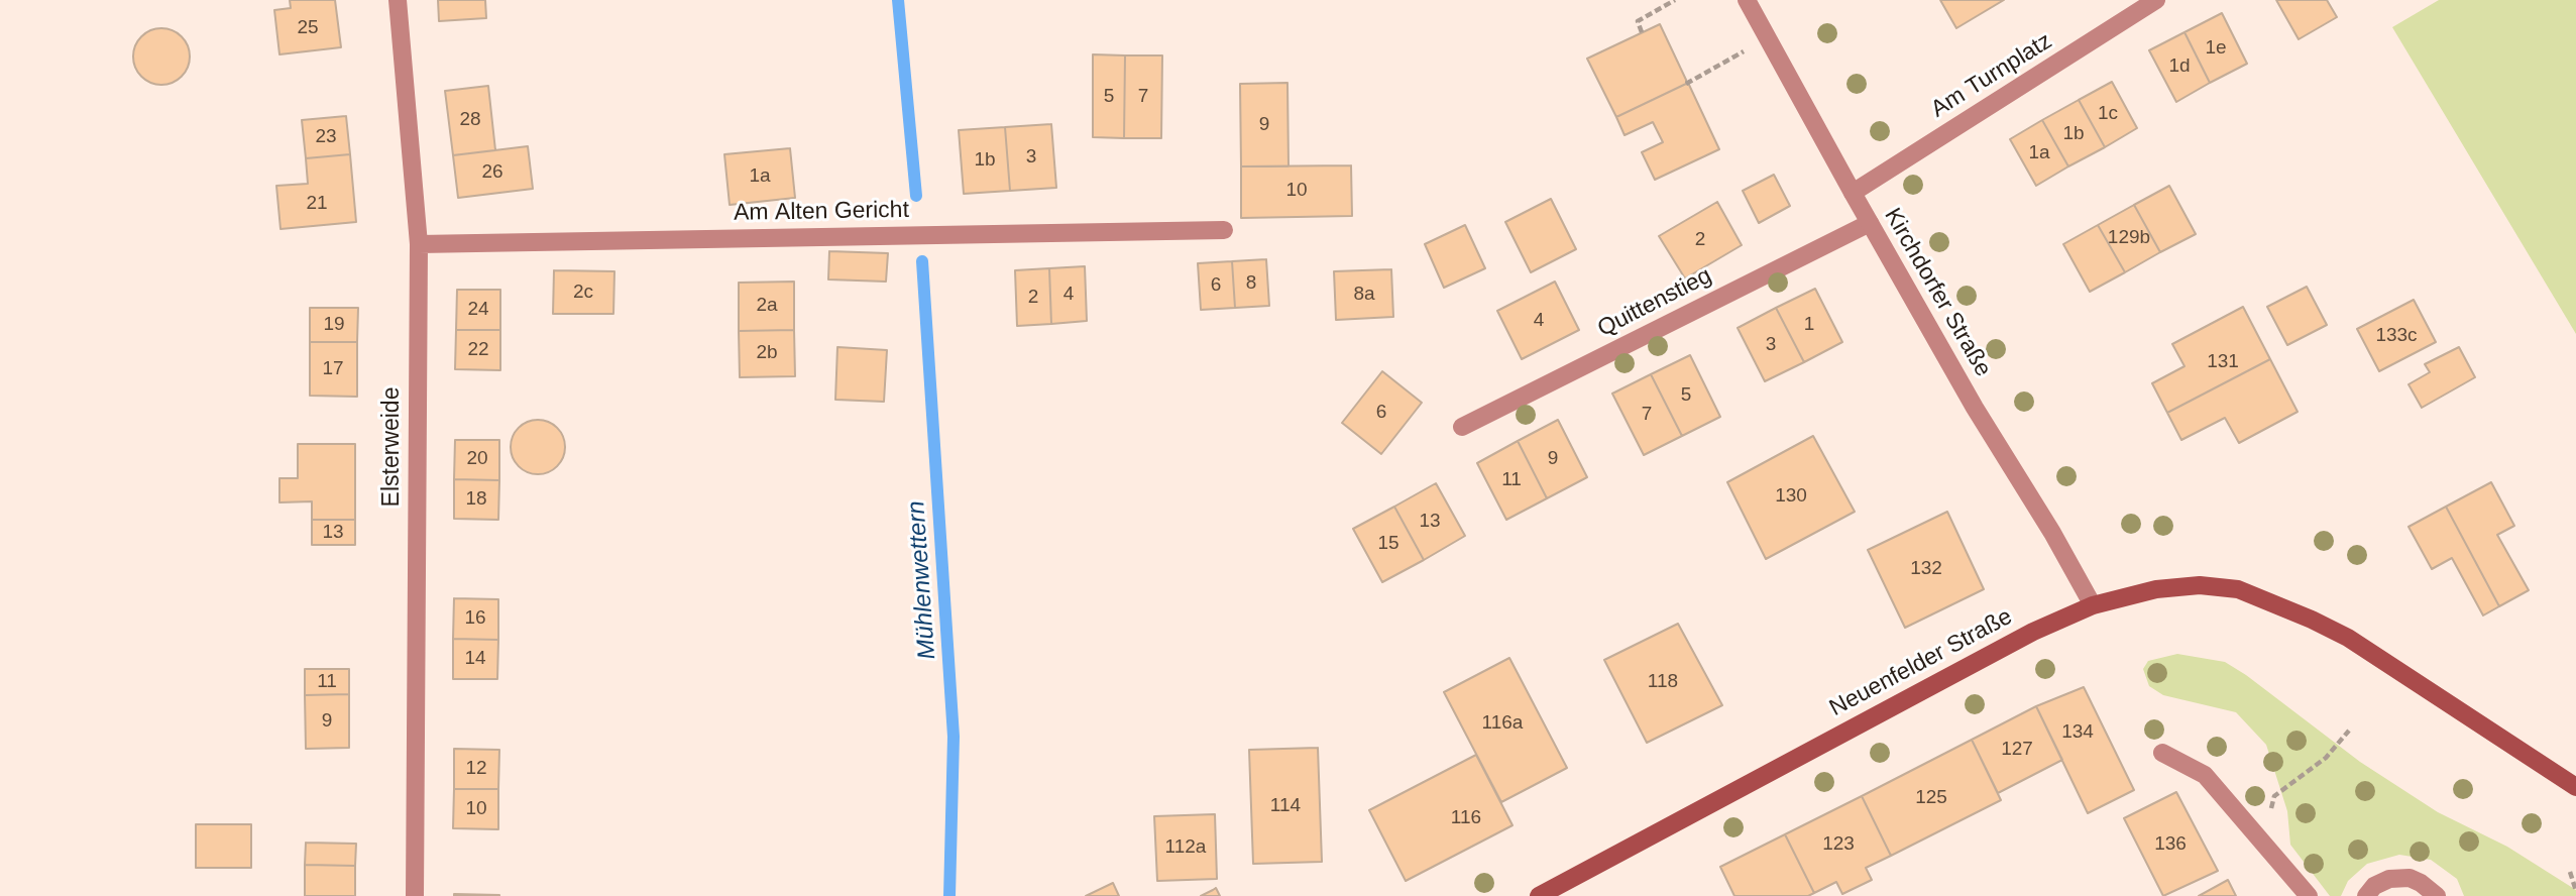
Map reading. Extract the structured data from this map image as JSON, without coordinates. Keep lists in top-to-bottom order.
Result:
{
  "streets": {
    "main road": ["Neuenfelder Straße"],
    "street": [
      "Am Turnplatz",
      "Am Alten Gericht",
      "Kirchdorfer Straße",
      "Quittenstieg",
      "Elsterweide"
    ]
  },
  "crossings": [
    ["Am Turnplatz", "Kirchdorfer Straße"],
    ["Am Alten Gericht", "Elsterweide"],
    ["Kirchdorfer Straße", "Quittenstieg"],
    ["Kirchdorfer Straße", "Neuenfelder Straße"]
  ],
  "water": ["Mühlenwettern"],
  "house_numbers": [
    "25",
    "1e",
    "1d",
    "5",
    "7",
    "1c",
    "28",
    "9",
    "1b",
    "23",
    "1a",
    "3",
    "1b",
    "26",
    "1a",
    "10",
    "21",
    "129b",
    "2",
    "8",
    "6",
    "2c",
    "4",
    "8a",
    "2",
    "2a",
    "24",
    "4",
    "19",
    "1",
    "133c",
    "3",
    "22",
    "2b",
    "131",
    "17",
    "5",
    "6",
    "7",
    "20",
    "9",
    "11",
    "130",
    "18",
    "13",
    "13",
    "15",
    "132",
    "16",
    "14",
    "11",
    "118",
    "9",
    "116a",
    "134",
    "127",
    "12",
    "125",
    "114",
    "10",
    "116",
    "123",
    "136",
    "112a"
  ]
}
